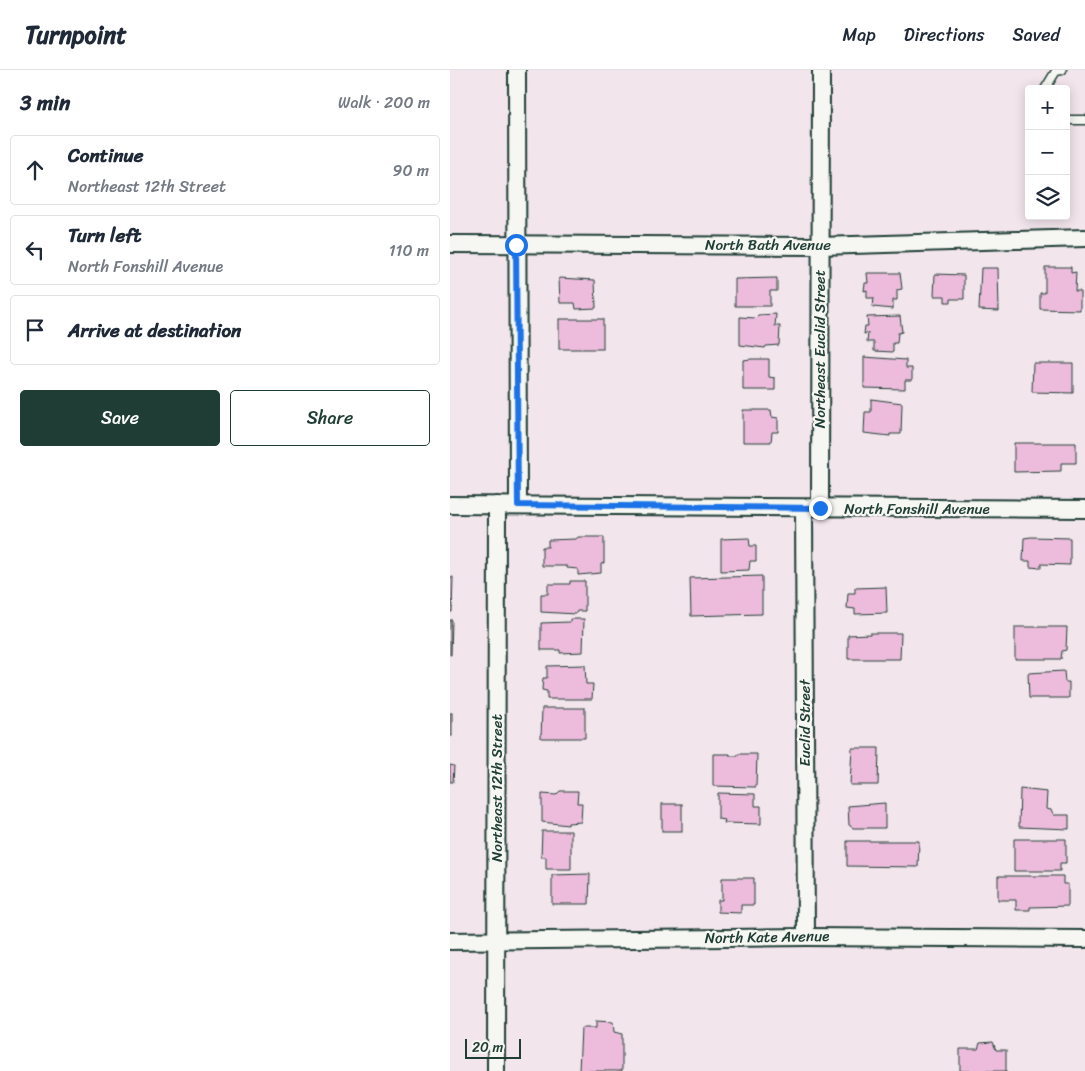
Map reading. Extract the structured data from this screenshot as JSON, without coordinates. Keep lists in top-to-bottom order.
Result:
{
  "streets": {
    "street": [
      "North Bath Avenue",
      "Northeast Euclid Street",
      "North Fonshill Avenue",
      "Euclid Street",
      "Northeast 12th Street",
      "North Kate Avenue"
    ]
  },
  "crossings": [
    ["North Bath Avenue", "Northeast Euclid Street"],
    ["Northeast Euclid Street", "North Fonshill Avenue"],
    ["North Fonshill Avenue", "Euclid Street"],
    ["North Fonshill Avenue", "Northeast 12th Street"],
    ["Euclid Street", "North Kate Avenue"],
    ["Northeast 12th Street", "North Kate Avenue"]
  ],
  "scale_bar": "20 m",
  "page": {
    "header": "Turnpoint",
    "nav": ["Map", "Directions", "Saved"],
    "heading": ["3 min", "Walk · 200 m"],
    "map_buttons": ["+", "−"],
    "list": [
      ["Continue", "Northeast 12th Street", "90 m"],
      ["Turn left", "North Fonshill Avenue", "110 m"],
      "Arrive at destination"
    ],
    "buttons": ["Save", "Share"],
    "scale": "20 m"
  }
}
